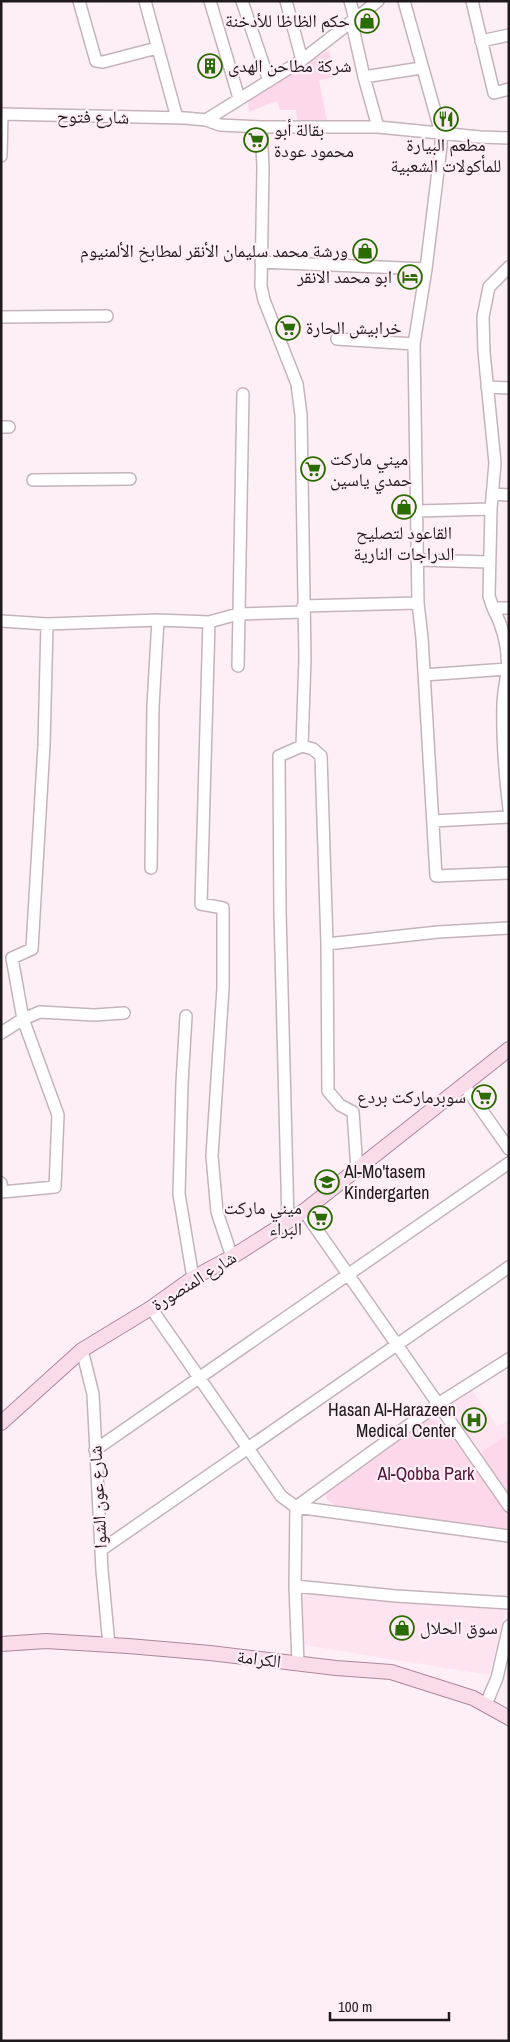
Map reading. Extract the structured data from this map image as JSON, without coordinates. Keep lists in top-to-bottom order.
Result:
{
  "streets": {
    "main road": ["شارع المنصورة", "الكرامة"],
    "street": ["شارع فتوح", "شارع عون الشوا"]
  },
  "crossings": [
    ["شارع المنصورة", "شارع عون الشوا"],
    ["شارع عون الشوا", "الكرامة"]
  ],
  "parks": ["Al-Qobba Park"],
  "places": {
    "shop": [
      "حكم الظاظا للأدخنة",
      "ورشة محمد سليمان الأنقر لمطابخ الألمنيوم",
      "القاعود لتصليح الدراجات النارية",
      "سوق الحلال"
    ],
    "building": ["شركة مطاحن الهدى"],
    "restaurant": ["مطعم البيارة للمأكولات الشعبية"],
    "supermarket": [
      "بقالة أبو محمود عودة",
      "خرابيش الحارة",
      "ميني ماركت حمدي ياسين",
      "سوبرماركت بردع",
      "ميني ماركت البراء"
    ],
    "hotel": ["ابو محمد الانقر"],
    "school or university": ["Al-Mo'tasem Kindergarten"],
    "hospital": ["Hasan Al-Harazeen Medical Center"]
  },
  "scale_bar": "100 m"
}
